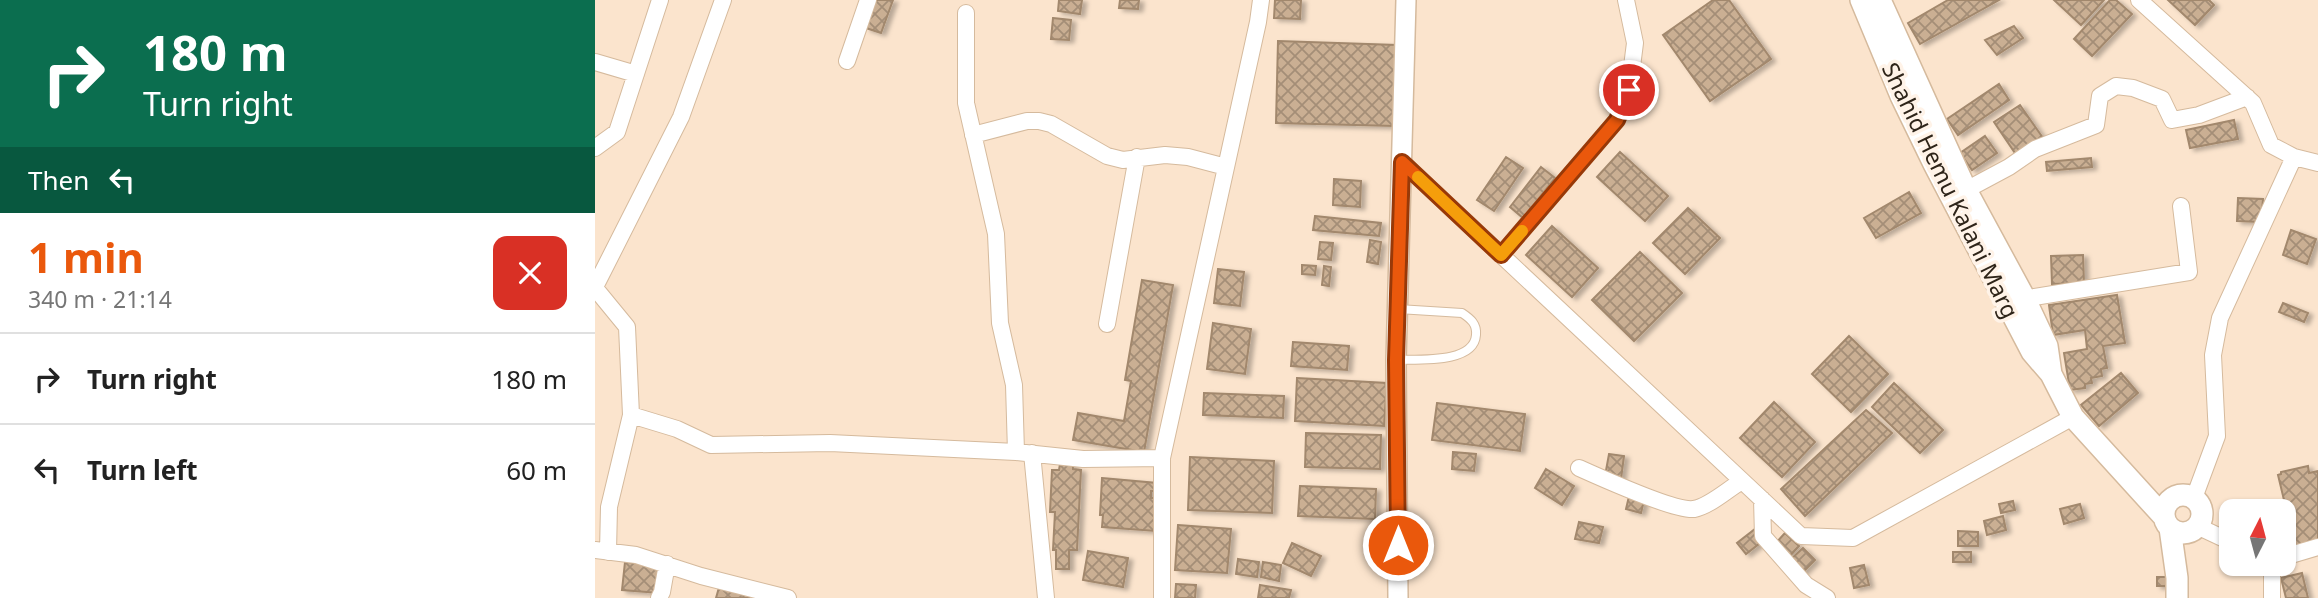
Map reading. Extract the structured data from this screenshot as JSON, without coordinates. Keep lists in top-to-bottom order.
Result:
{
  "streets": {
    "main road": ["Shahid Hemu Kalani Marg"]
  },
  "north": "top",
  "page": {
    "turn": ["180 m", "Turn right"],
    "then": "Then",
    "heading": ["1 min", "340 m · 21:14"],
    "list": [
      {
        "name": "Turn right",
        "value": "180 m"
      },
      {
        "name": "Turn left",
        "value": "60 m"
      }
    ]
  }
}
